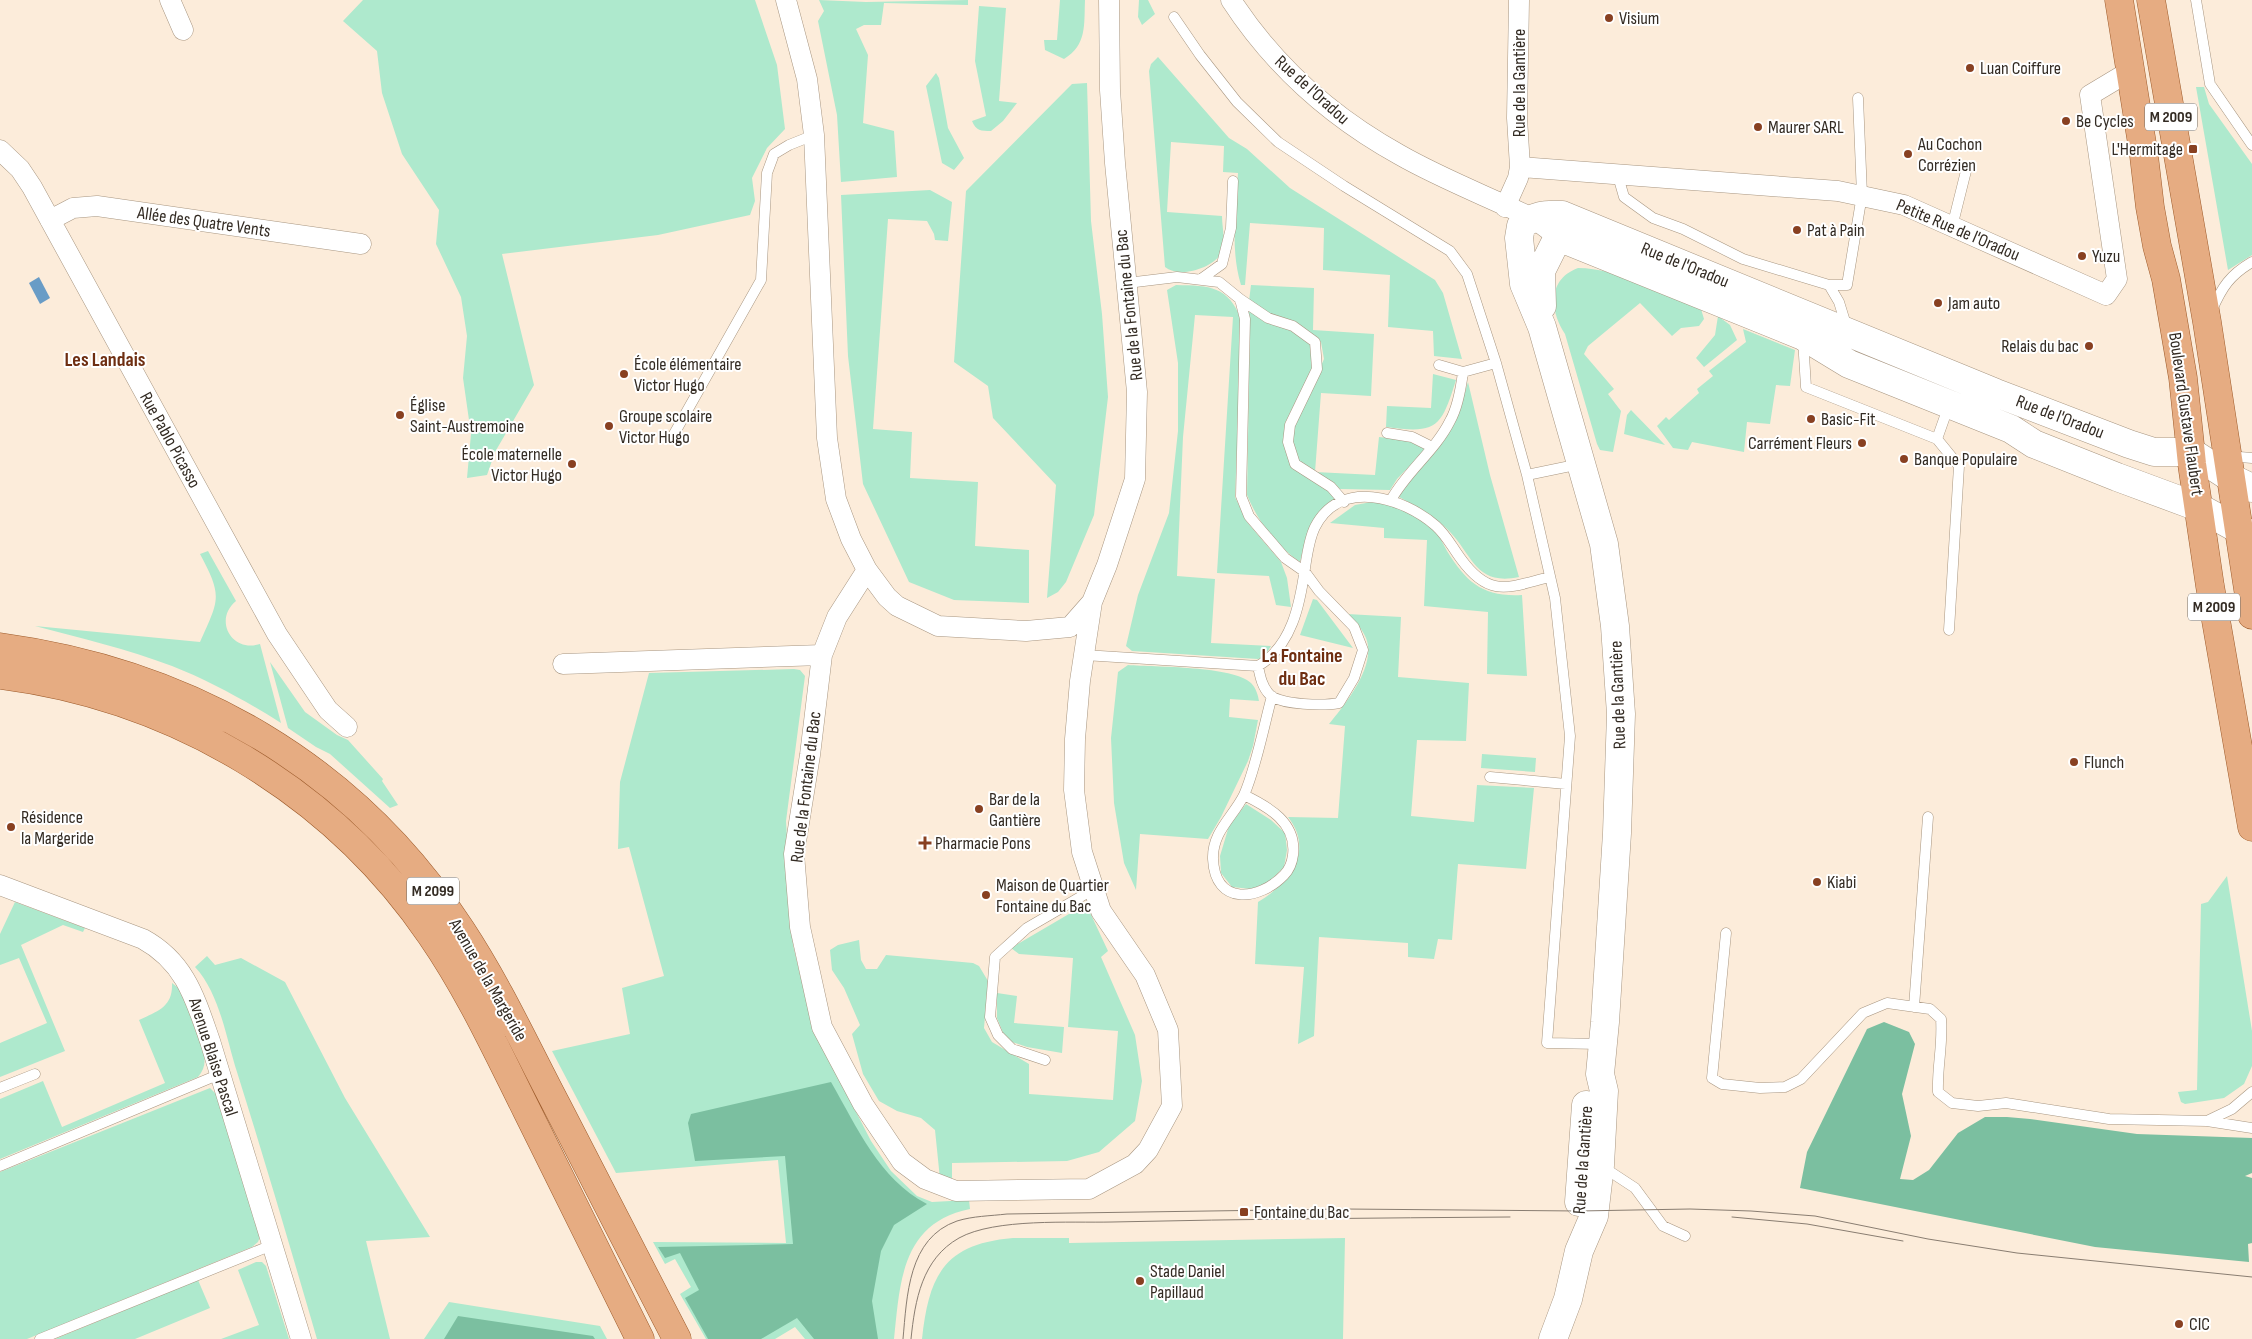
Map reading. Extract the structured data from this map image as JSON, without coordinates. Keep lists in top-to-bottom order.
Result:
{
  "streets": {
    "main road": [
      "Rue de la Gantière",
      "Rue de l'Oradou",
      "M 2009",
      "Boulevard Gustave Flaubert",
      "M 2099",
      "Avenue de la Margeride"
    ],
    "street": [
      "Allée des Quatre Vents",
      "Petite Rue de l'Oradou",
      "Rue de la Fontaine du Bac",
      "Rue Pablo Picasso",
      "Avenue Blaise Pascal"
    ]
  },
  "crossings": [
    ["Rue de la Gantière", "Rue de l'Oradou"],
    ["Rue de la Gantière", "Petite Rue de l'Oradou"],
    ["Rue de l'Oradou", "Boulevard Gustave Flaubert"],
    ["Allée des Quatre Vents", "Rue Pablo Picasso"],
    ["Petite Rue de l'Oradou", "Boulevard Gustave Flaubert"]
  ],
  "districts": ["Les Landais", "La Fontaine du Bac"],
  "places": {
    "other": [
      "Visium",
      "Luan Coiffure",
      "Be Cycles",
      "Maurer SARL",
      "Au Cochon Corrézien",
      "Pat à Pain",
      "Yuzu",
      "Jam auto",
      "Relais du bac",
      "École élémentaire Victor Hugo",
      "Église Saint-Austremoine",
      "Basic-Fit",
      "Groupe scolaire Victor Hugo",
      "Carrément Fleurs",
      "Banque Populaire",
      "École maternelle Victor Hugo",
      "Flunch",
      "Bar de la Gantière",
      "Résidence la Margeride",
      "Kiabi",
      "Maison de Quartier Fontaine du Bac",
      "Stade Daniel Papillaud",
      "CIC"
    ],
    "transit": ["L'Hermitage", "Fontaine du Bac"],
    "health": ["Pharmacie Pons"]
  }
}
